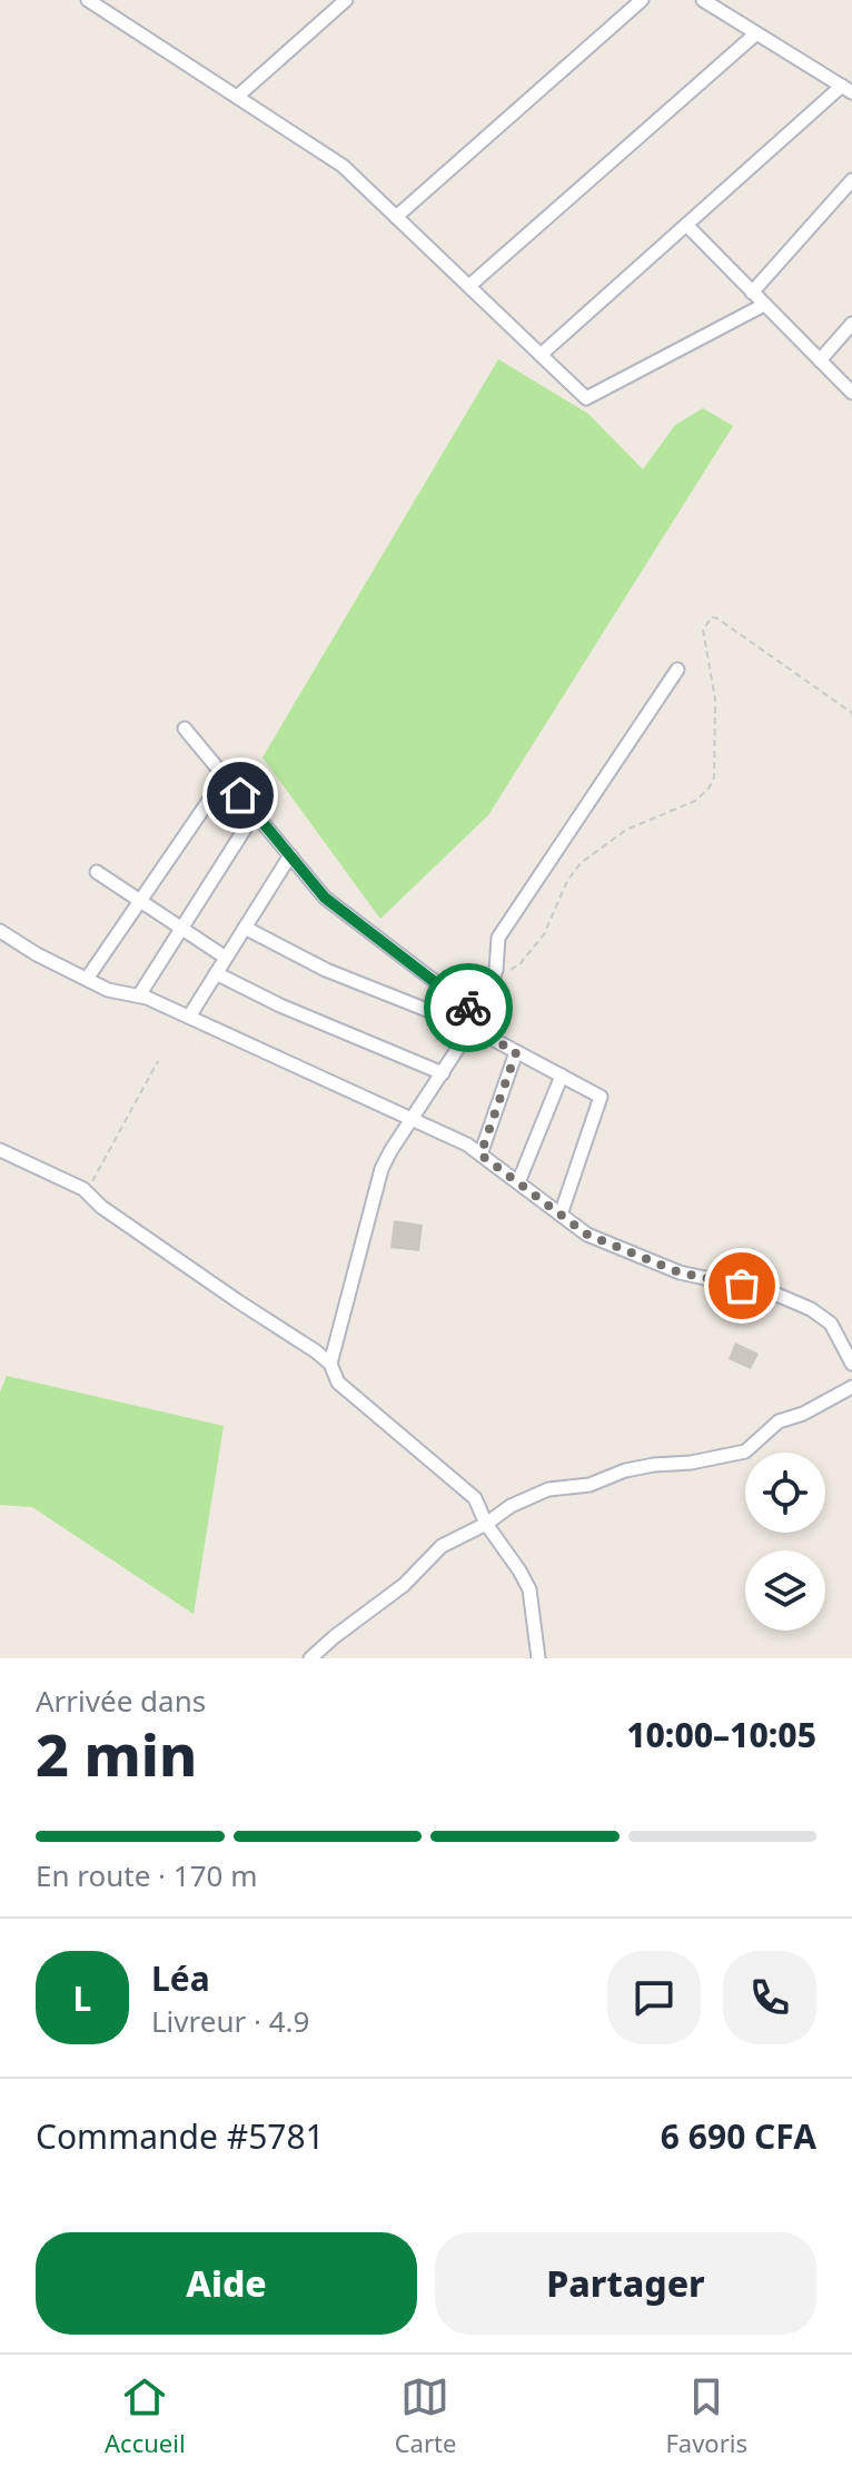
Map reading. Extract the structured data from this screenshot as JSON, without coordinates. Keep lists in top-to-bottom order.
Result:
{
  "page": {
    "heading": ["2 min", "Arrivée dans", "10:00–10:05"],
    "panel": [
      "Léa",
      "Livreur · 4.9",
      "Commande #5781",
      "6 690 CFA"
    ],
    "bar": "En route · 170 m",
    "round": "L",
    "buttons": ["Aide", "Partager"],
    "tabs": ["Accueil", "Carte", "Favoris"]
  }
}
